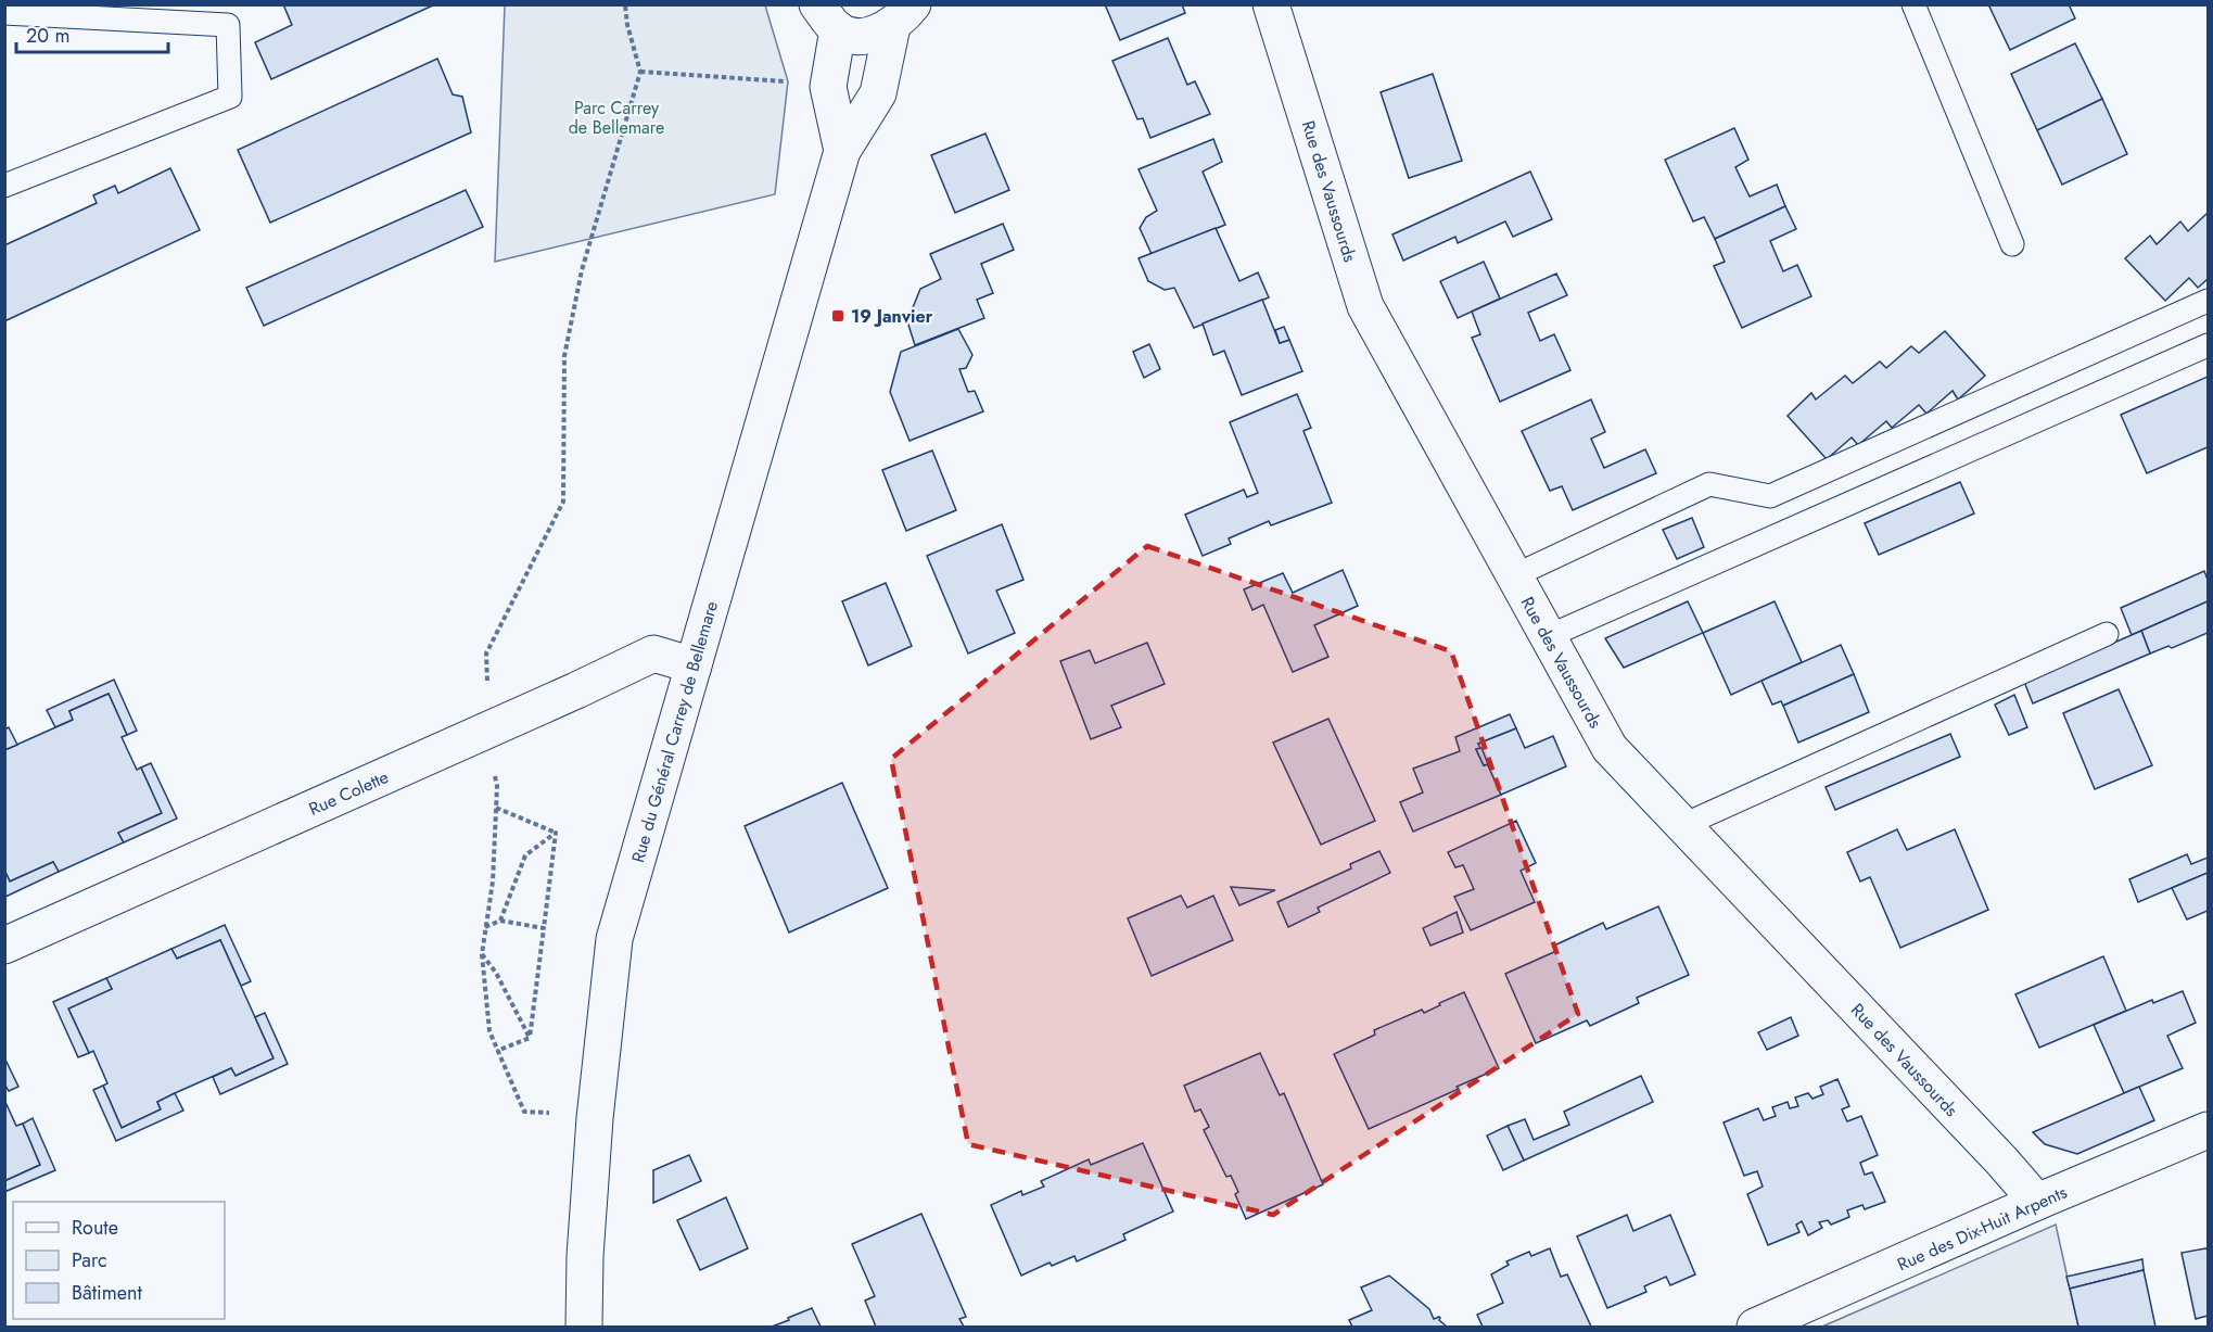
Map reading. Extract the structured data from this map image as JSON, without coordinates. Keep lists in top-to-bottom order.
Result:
{
  "streets": {
    "street": [
      "Rue des Vaussourds",
      "Rue du Général Carrey de Bellemare",
      "Rue Colette",
      "Rue des Dix-Huit Arpents"
    ]
  },
  "crossings": [
    ["Rue des Vaussourds", "Rue des Dix-Huit Arpents"],
    ["Rue du Général Carrey de Bellemare", "Rue Colette"]
  ],
  "parks": ["Parc Carrey de Bellemare"],
  "places": {
    "transit": ["19 Janvier"]
  },
  "legend": ["Route", "Parc", "Bâtiment"],
  "scale_bar": "20 m"
}
